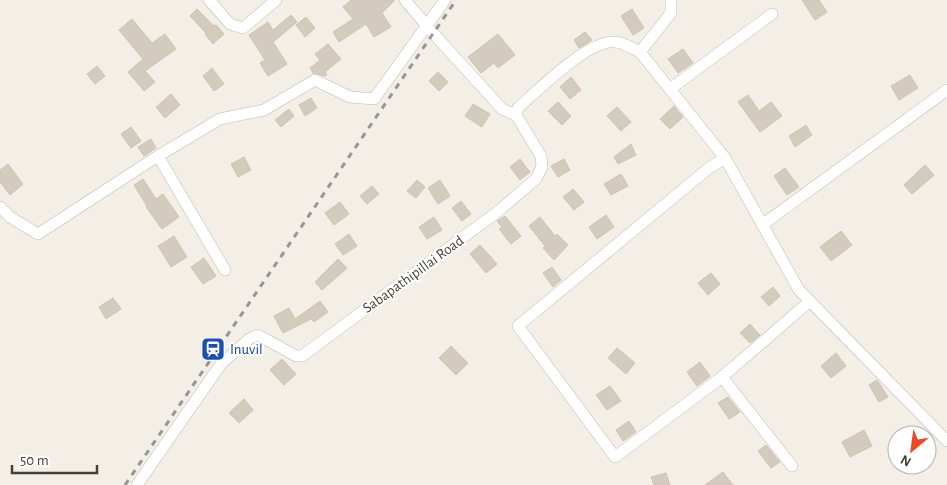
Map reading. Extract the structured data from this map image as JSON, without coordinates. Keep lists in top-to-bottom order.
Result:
{
  "streets": {
    "street": ["Sabapathipillai Road"]
  },
  "places": {
    "station": ["Inuvil"]
  },
  "scale_bar": "50 m",
  "north": "bottom left"
}
